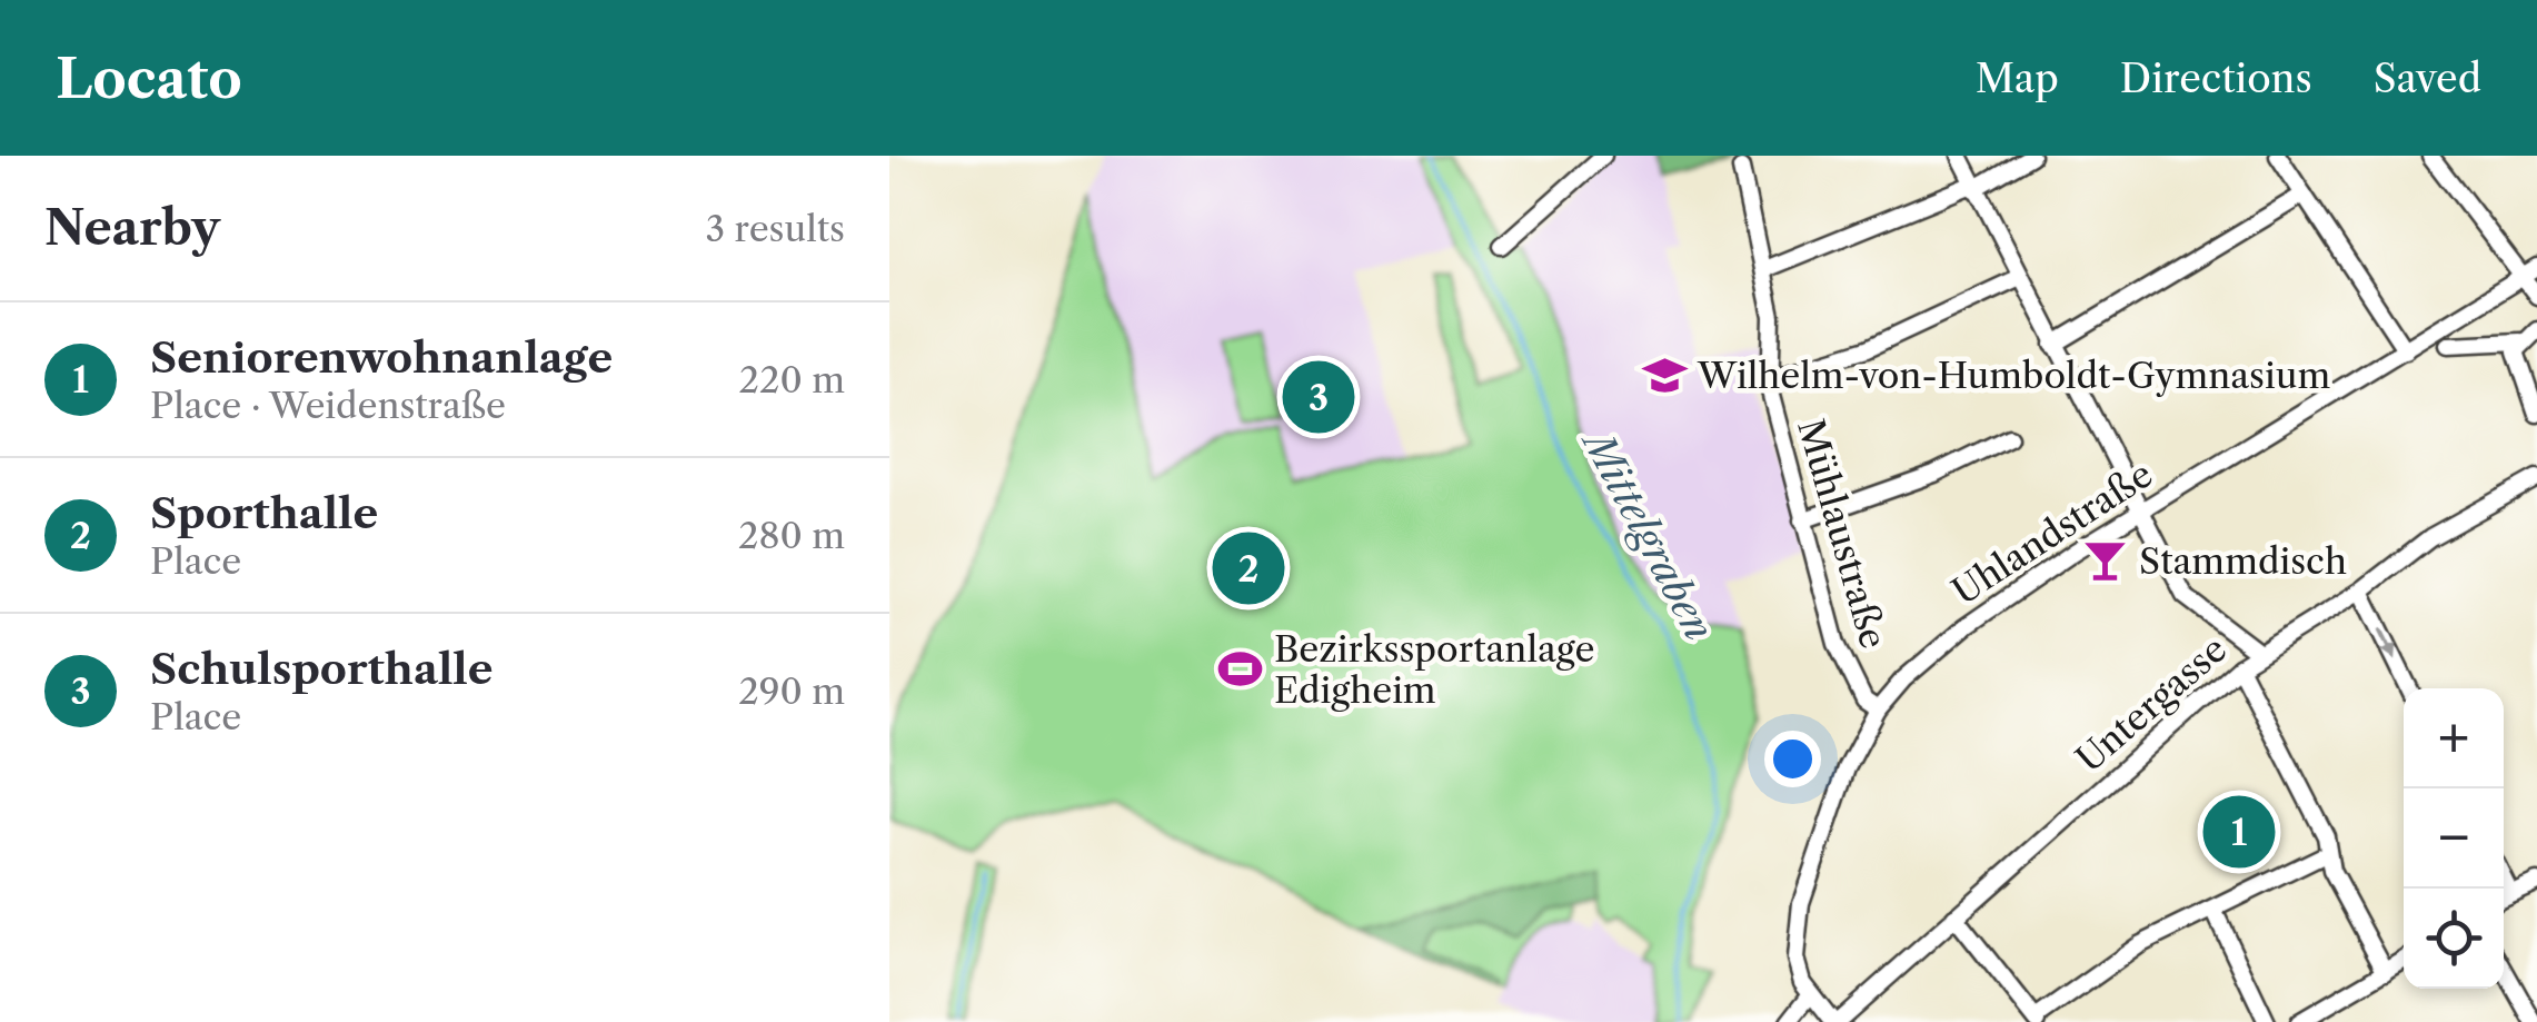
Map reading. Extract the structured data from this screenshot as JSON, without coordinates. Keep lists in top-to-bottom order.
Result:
{
  "streets": {
    "street": ["Uhlandstraße", "Mühlaustraße", "Untergasse"]
  },
  "crossings": [
    ["Uhlandstraße", "Mühlaustraße"]
  ],
  "water": ["Mittelgraben"],
  "places": {
    "school or university": ["Wilhelm-von-Humboldt-Gymnasium"],
    "bar": ["Stammdisch"],
    "sports": ["Bezirkssportanlage Edigheim"]
  },
  "page": {
    "header": "Locato",
    "nav": ["Map", "Directions", "Saved"],
    "heading": ["Nearby", "3 results"],
    "list": [
      {
        "mark": "1",
        "name": "Seniorenwohnanlage",
        "note": "Place · Weidenstraße",
        "value": "220 m"
      },
      {
        "mark": "2",
        "name": "Sporthalle",
        "note": "Place",
        "value": "280 m"
      },
      {
        "mark": "3",
        "name": "Schulsporthalle",
        "note": "Place",
        "value": "290 m"
      }
    ],
    "pins": ["3", "2", "1"],
    "map_buttons": ["+", "−"]
  }
}
